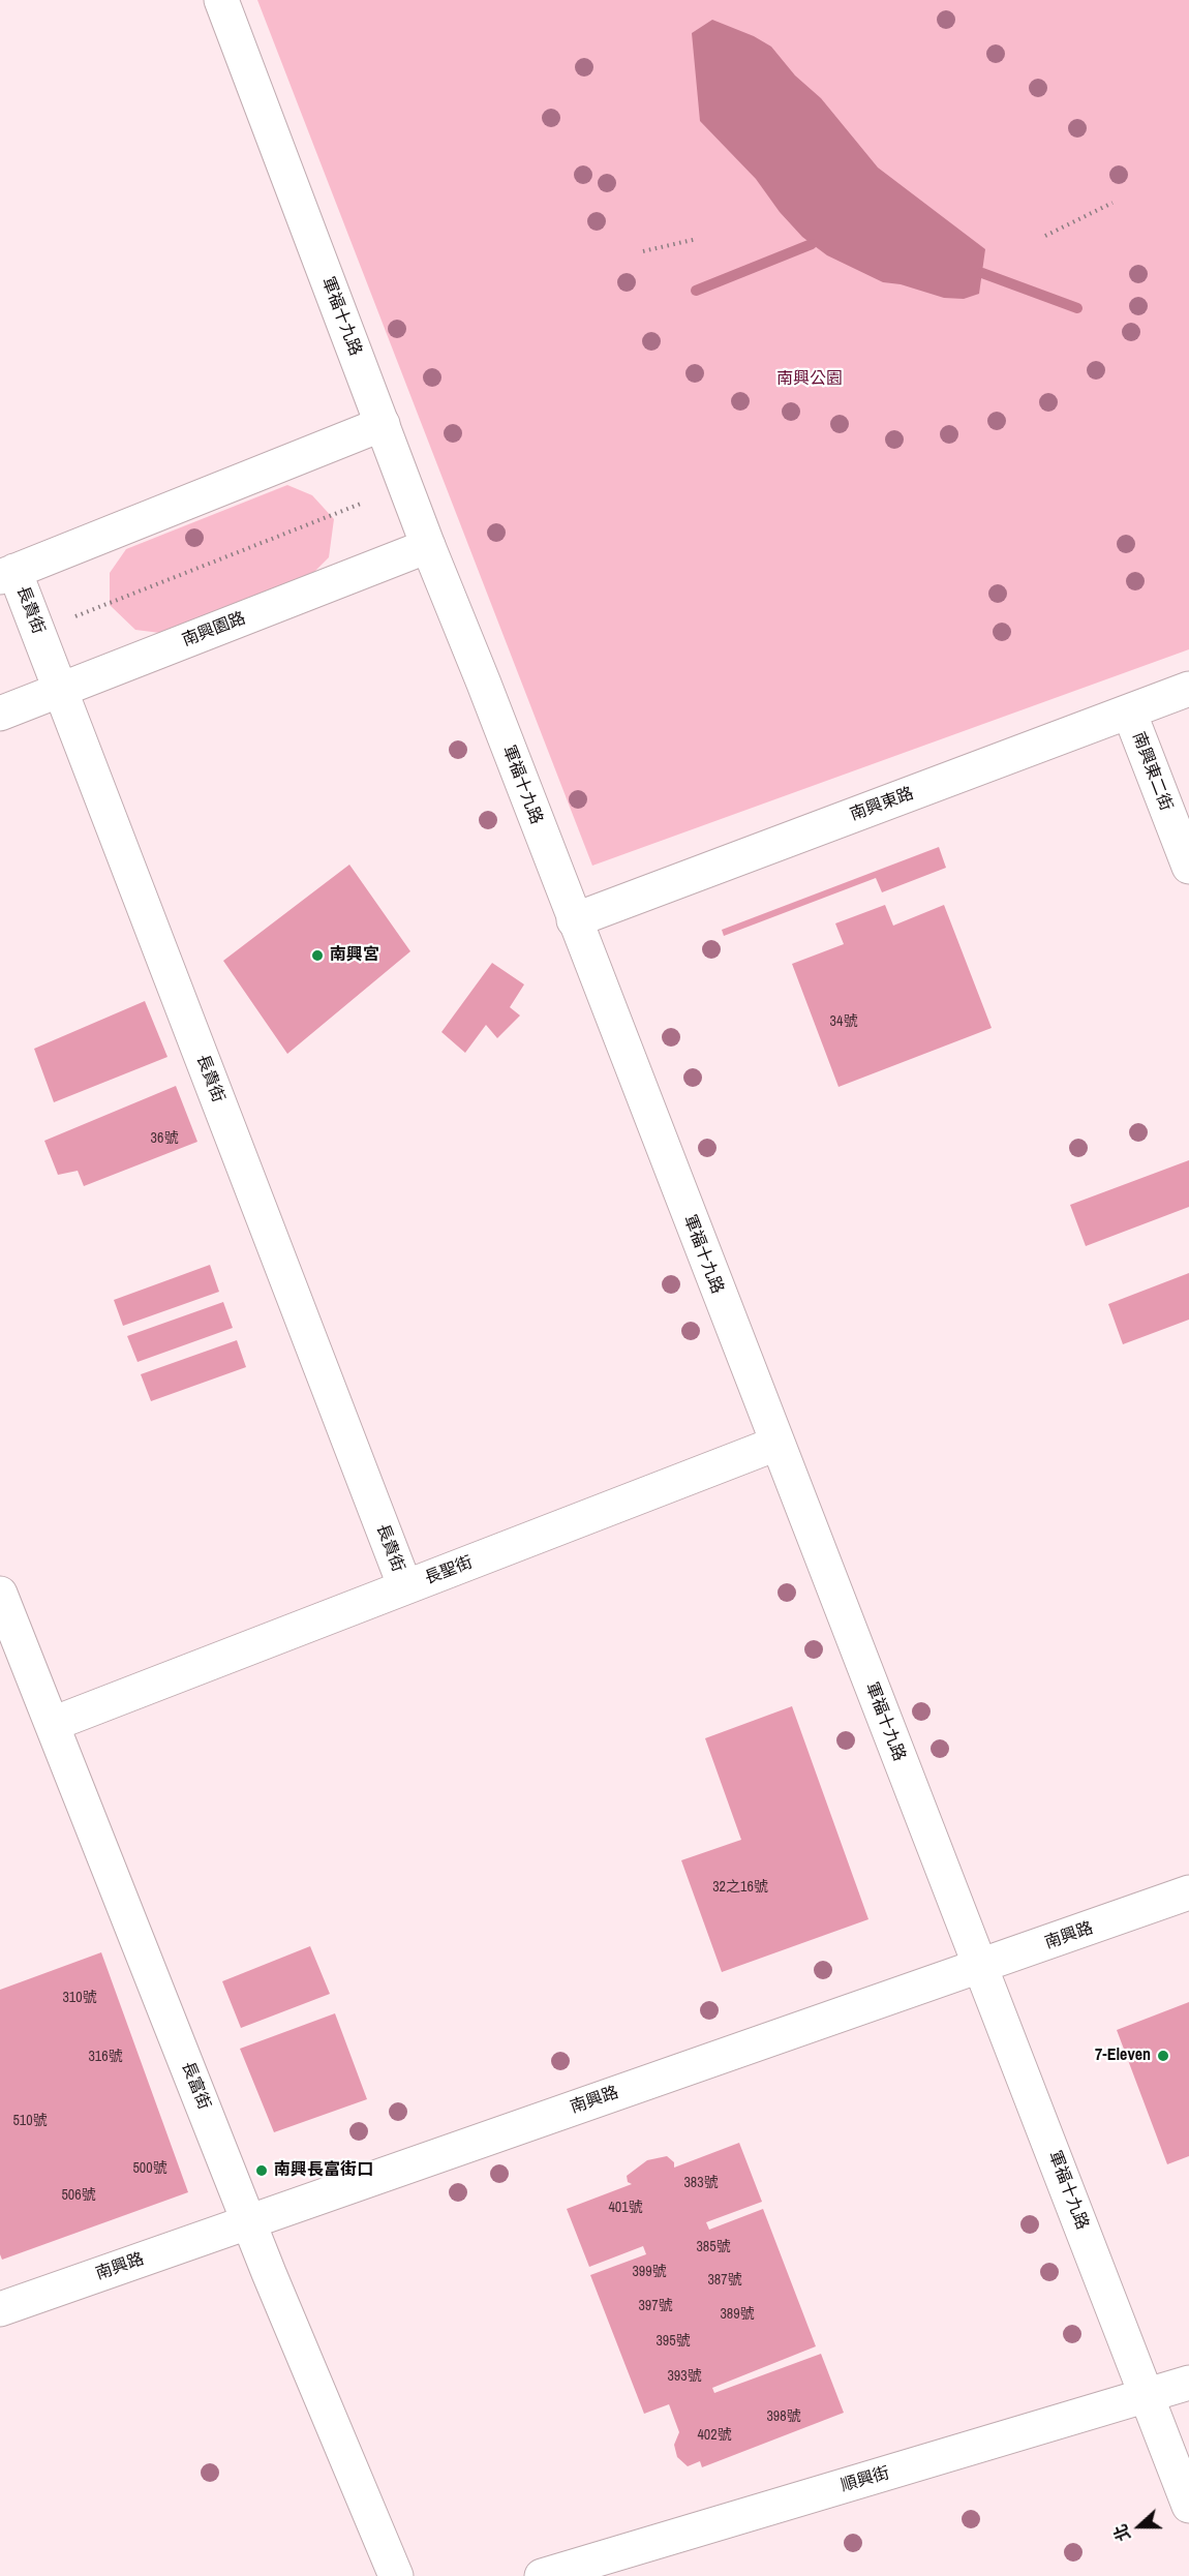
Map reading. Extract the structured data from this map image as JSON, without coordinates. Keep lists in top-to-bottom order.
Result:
{
  "streets": {
    "street": [
      "軍福十九路",
      "長貴街",
      "南興園路",
      "南興東二街",
      "南興東路",
      "長聖街",
      "南興路",
      "長富街",
      "順興街"
    ]
  },
  "crossings": [
    ["軍福十九路", "南興園路"],
    ["軍福十九路", "南興東路"],
    ["軍福十九路", "長聖街"],
    ["軍福十九路", "南興路"],
    ["軍福十九路", "順興街"],
    ["長貴街", "南興園路"],
    ["長貴街", "長聖街"],
    ["南興東二街", "南興東路"],
    ["長聖街", "長富街"],
    ["南興路", "長富街"]
  ],
  "parks": ["南興公園"],
  "places": ["南興宮", "7-Eleven", "南興長富街口"],
  "house_numbers": [
    "34號",
    "36號",
    "32之16號",
    "310號",
    "316號",
    "510號",
    "500號",
    "383號",
    "506號",
    "401號",
    "385號",
    "399號",
    "387號",
    "397號",
    "389號",
    "395號",
    "393號",
    "398號",
    "402號"
  ],
  "north": "left"
}
